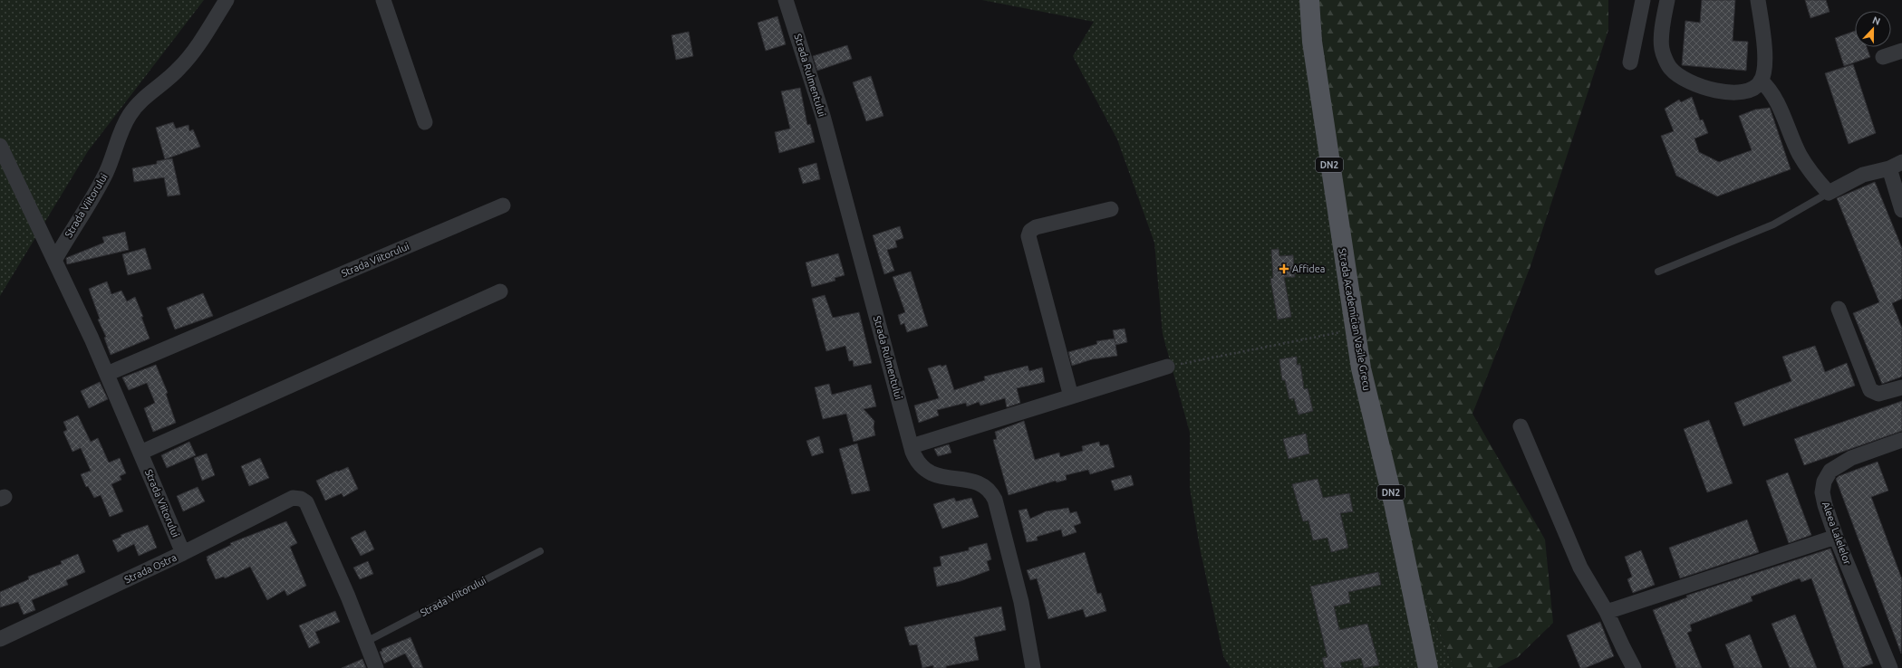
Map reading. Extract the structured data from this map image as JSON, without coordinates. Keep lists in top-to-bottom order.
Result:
{
  "streets": {
    "main road": ["DN2", "Strada Academician Vasile Grecu"],
    "street": [
      "Strada Rulmentului",
      "Strada Viitorului",
      "Aleea Lalelelor",
      "Strada Ostra"
    ]
  },
  "crossings": [
    ["Strada Viitorului", "Strada Ostra"]
  ],
  "places": {
    "health": ["Affidea"]
  },
  "north": "top"
}
